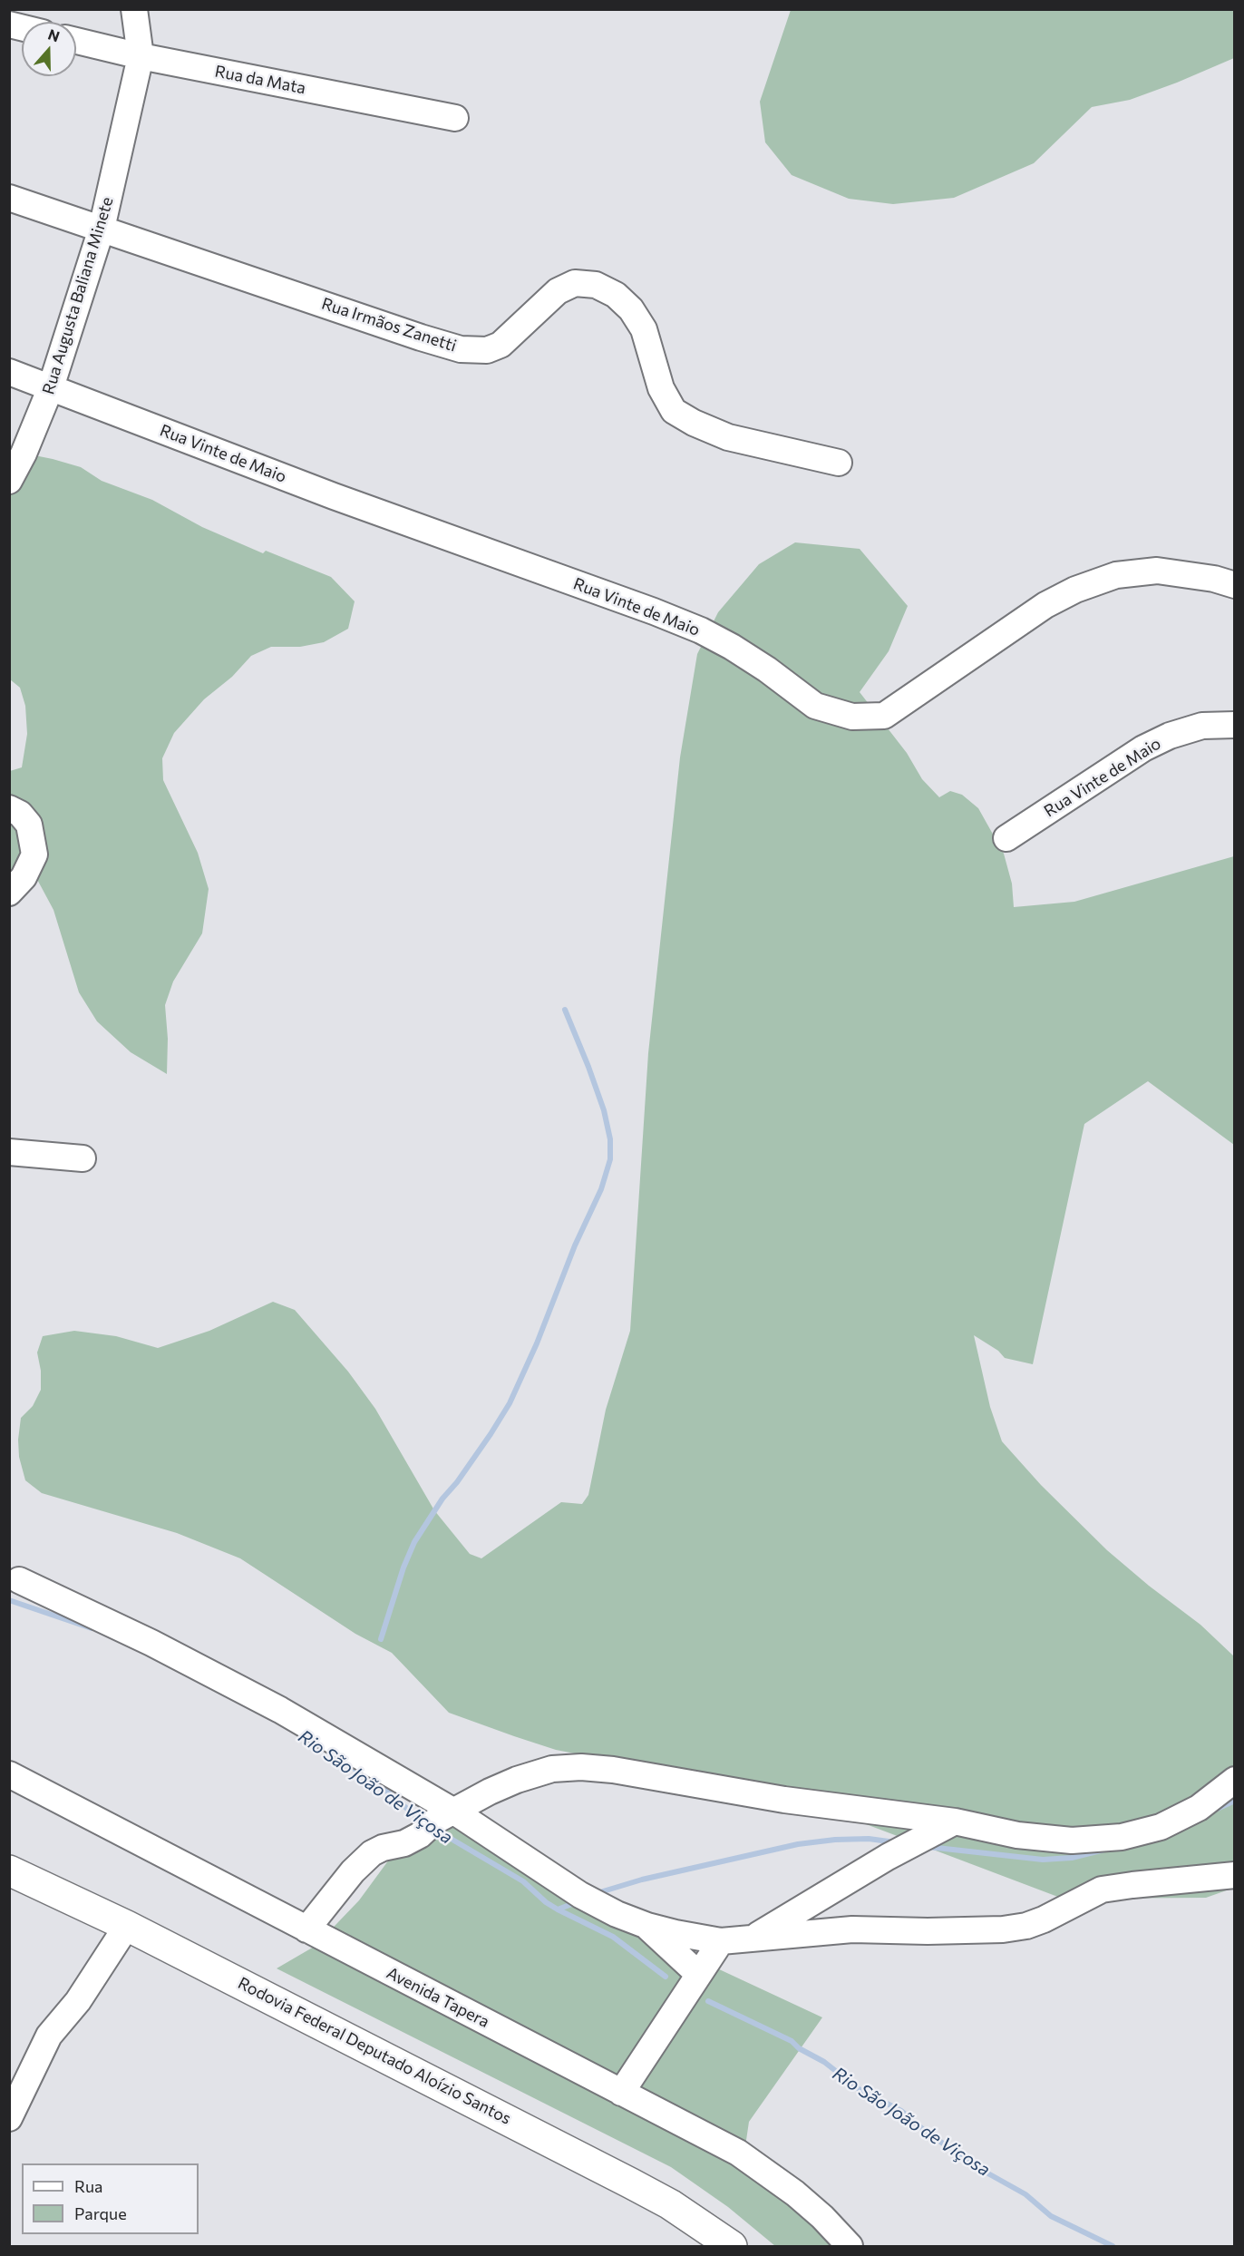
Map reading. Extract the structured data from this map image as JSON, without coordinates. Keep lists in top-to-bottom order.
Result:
{
  "streets": {
    "highway": ["Rodovia Federal Deputado Aloízio Santos"],
    "street": [
      "Rua da Mata",
      "Rua Augusta Baliana Minete",
      "Rua Irmãos Zanetti",
      "Rua Vinte de Maio",
      "Avenida Tapera"
    ]
  },
  "crossings": [
    ["Rua da Mata", "Rua Augusta Baliana Minete"],
    ["Rua Augusta Baliana Minete", "Rua Irmãos Zanetti"],
    ["Rua Augusta Baliana Minete", "Rua Vinte de Maio"]
  ],
  "water": ["Rio São João de Viçosa"],
  "legend": ["Rua", "Parque"],
  "north": "top"
}
